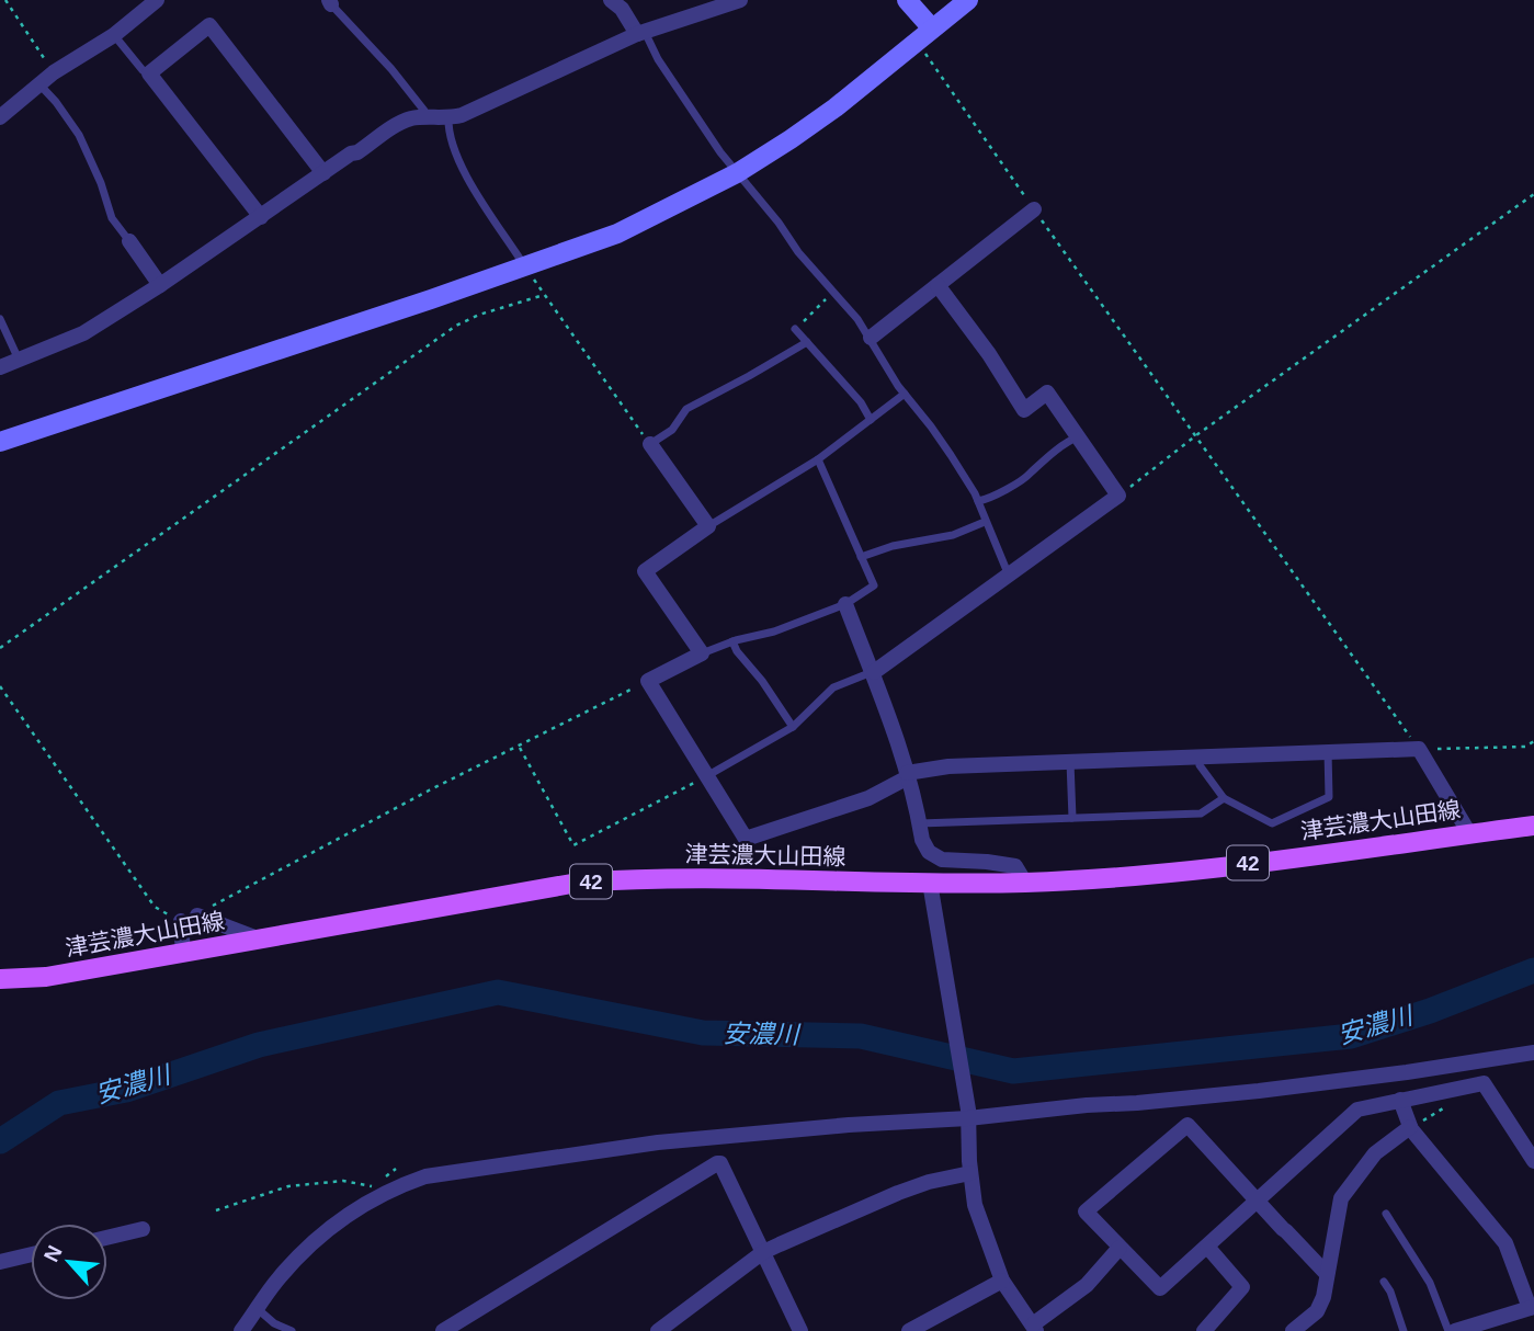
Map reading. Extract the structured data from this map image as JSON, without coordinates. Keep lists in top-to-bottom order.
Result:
{
  "streets": {
    "main road": ["津芸濃大山田線", "42"]
  },
  "water": ["安濃川"],
  "north": "top left"
}
